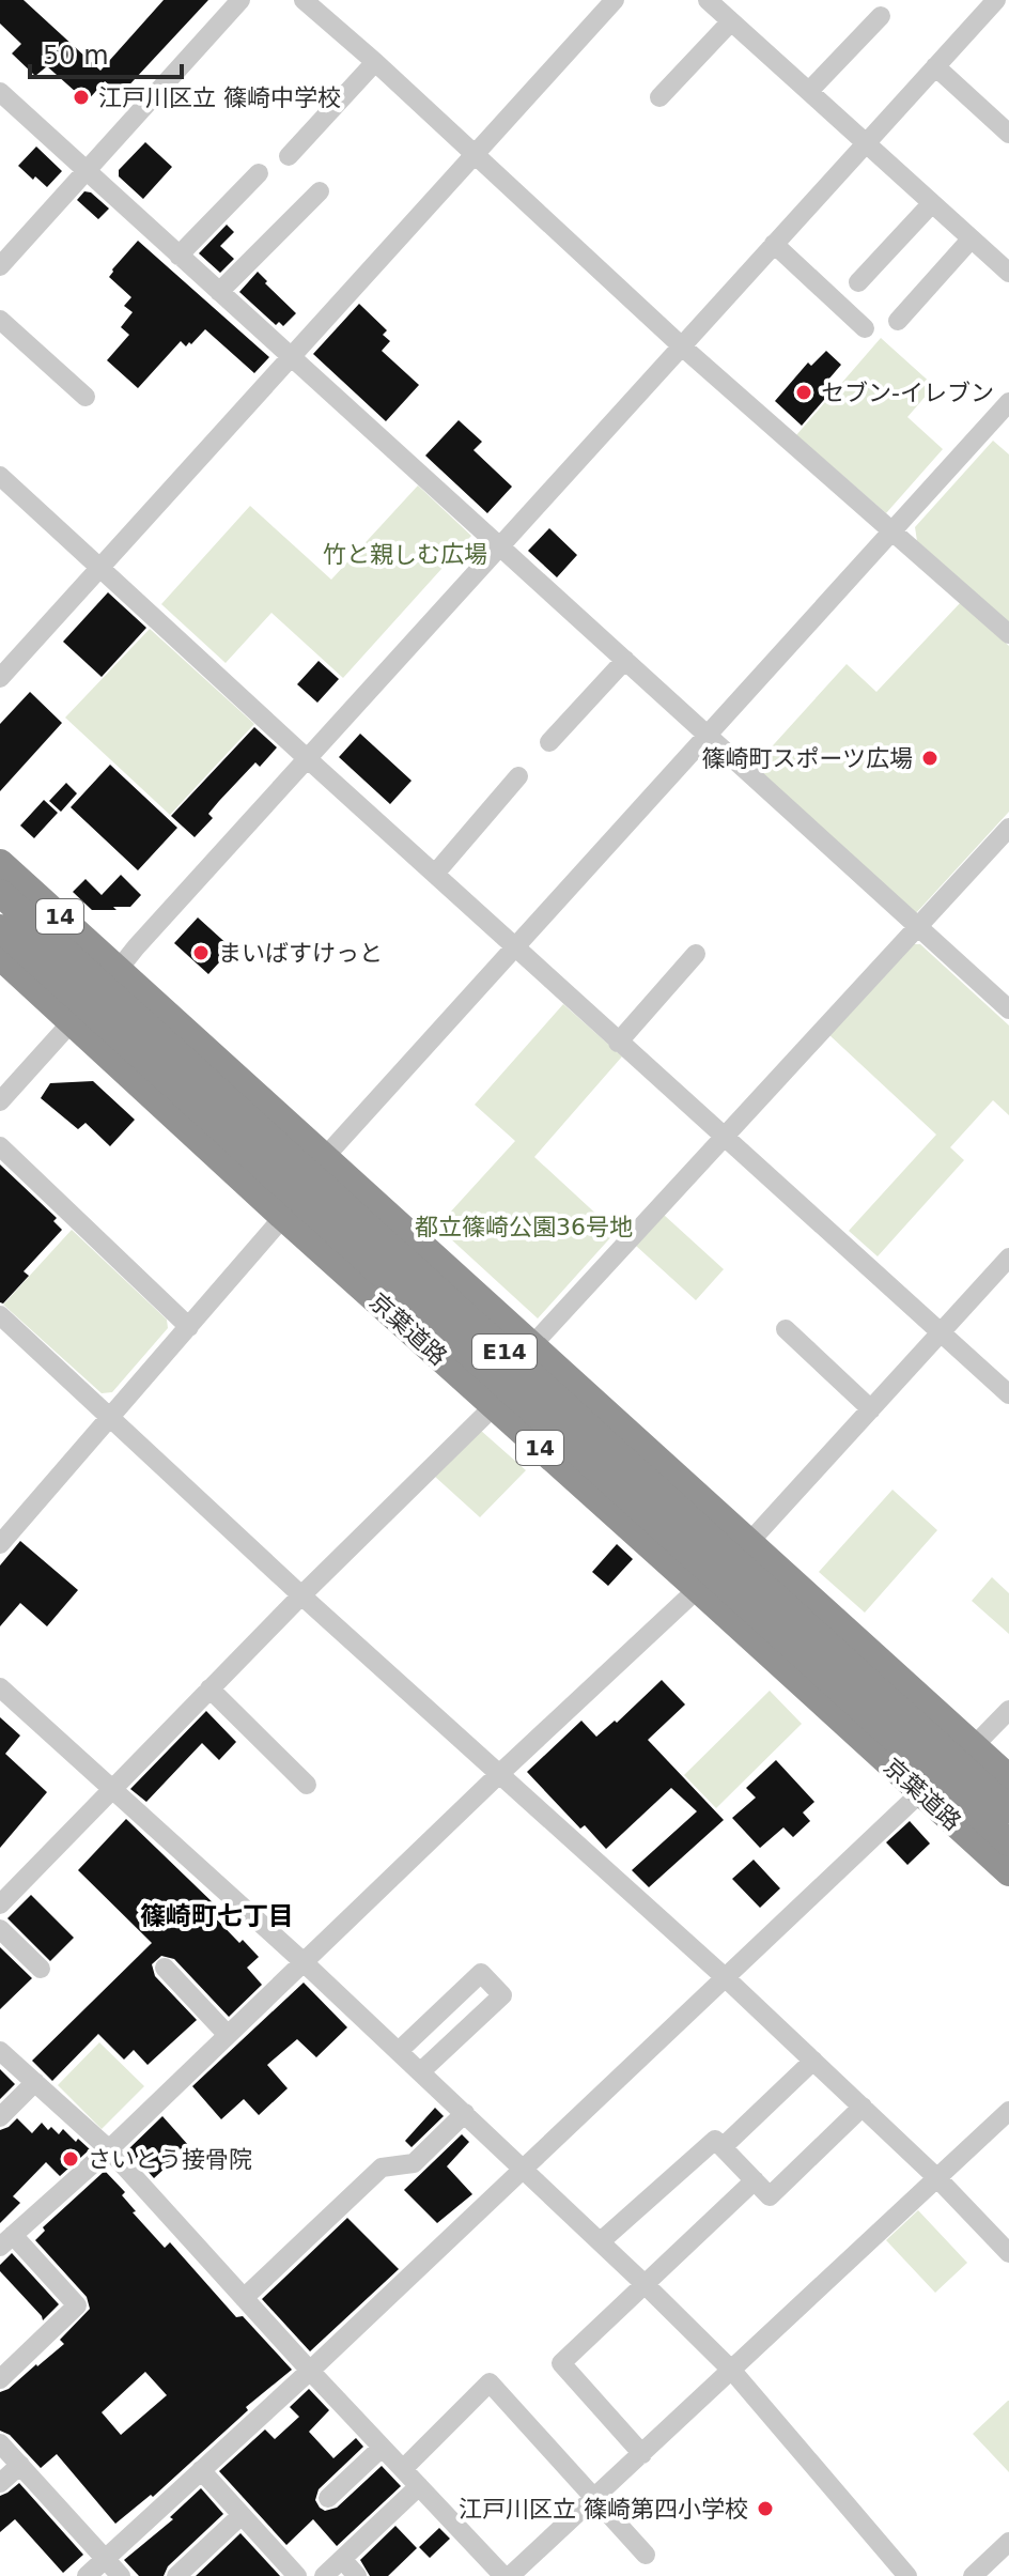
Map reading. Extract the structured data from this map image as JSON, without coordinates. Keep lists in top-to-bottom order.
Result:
{
  "streets": {
    "highway": ["14", "京葉道路", "E14"]
  },
  "districts": ["篠崎町七丁目"],
  "parks": ["竹と親しむ広場", "都立篠崎公園36号地"],
  "places": [
    "江戸川区立 篠崎中学校",
    "セブン-イレブン",
    "篠崎町スポーツ広場",
    "まいばすけっと",
    "さいとう接骨院",
    "江戸川区立 篠崎第四小学校"
  ],
  "scale_bar": "50 m"
}
